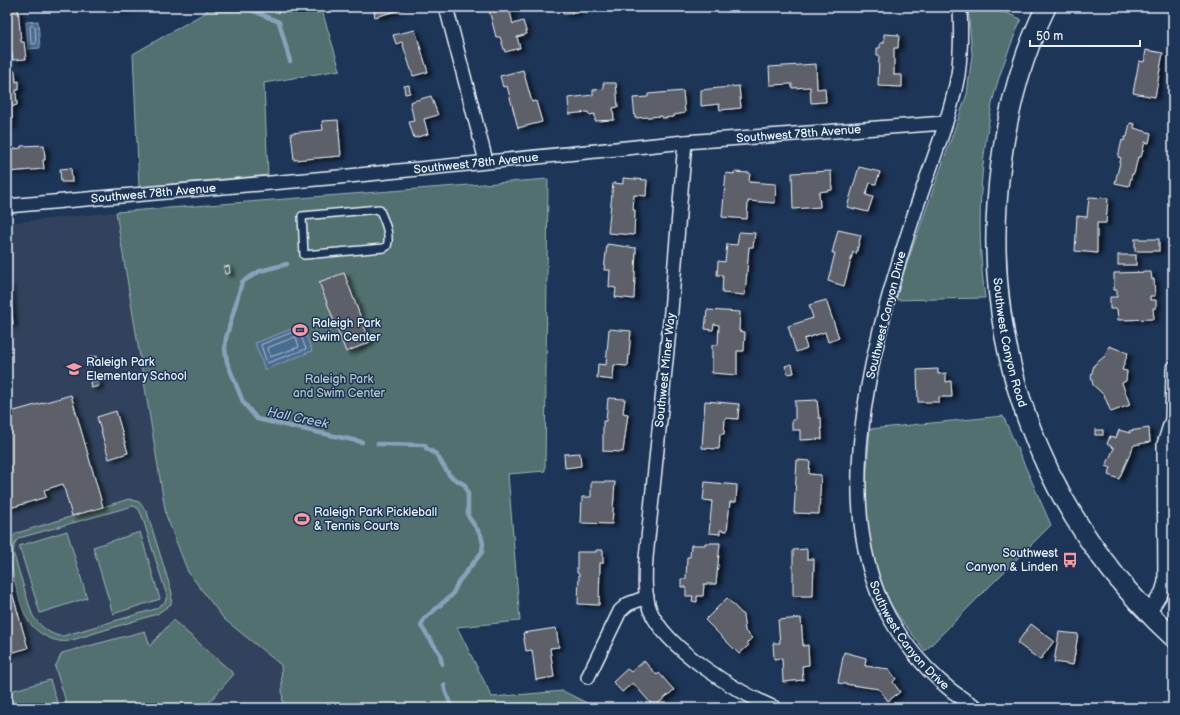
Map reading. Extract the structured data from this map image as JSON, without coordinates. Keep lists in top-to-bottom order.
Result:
{
  "streets": {
    "main road": ["Southwest Canyon Road"],
    "street": ["Southwest 78th Avenue", "Southwest Canyon Drive", "Southwest Miner Way"]
  },
  "crossings": [
    ["Southwest 78th Avenue", "Southwest Canyon Drive"],
    ["Southwest 78th Avenue", "Southwest Miner Way"]
  ],
  "water": ["Hall Creek"],
  "parks": ["Raleigh Park and Swim Center"],
  "places": {
    "sports": ["Raleigh Park Swim Center", "Raleigh Park Pickleball & Tennis Courts"],
    "school or university": ["Raleigh Park Elementary School"],
    "bus stop": ["Southwest Canyon & Linden"]
  },
  "scale_bar": "50 m"
}
